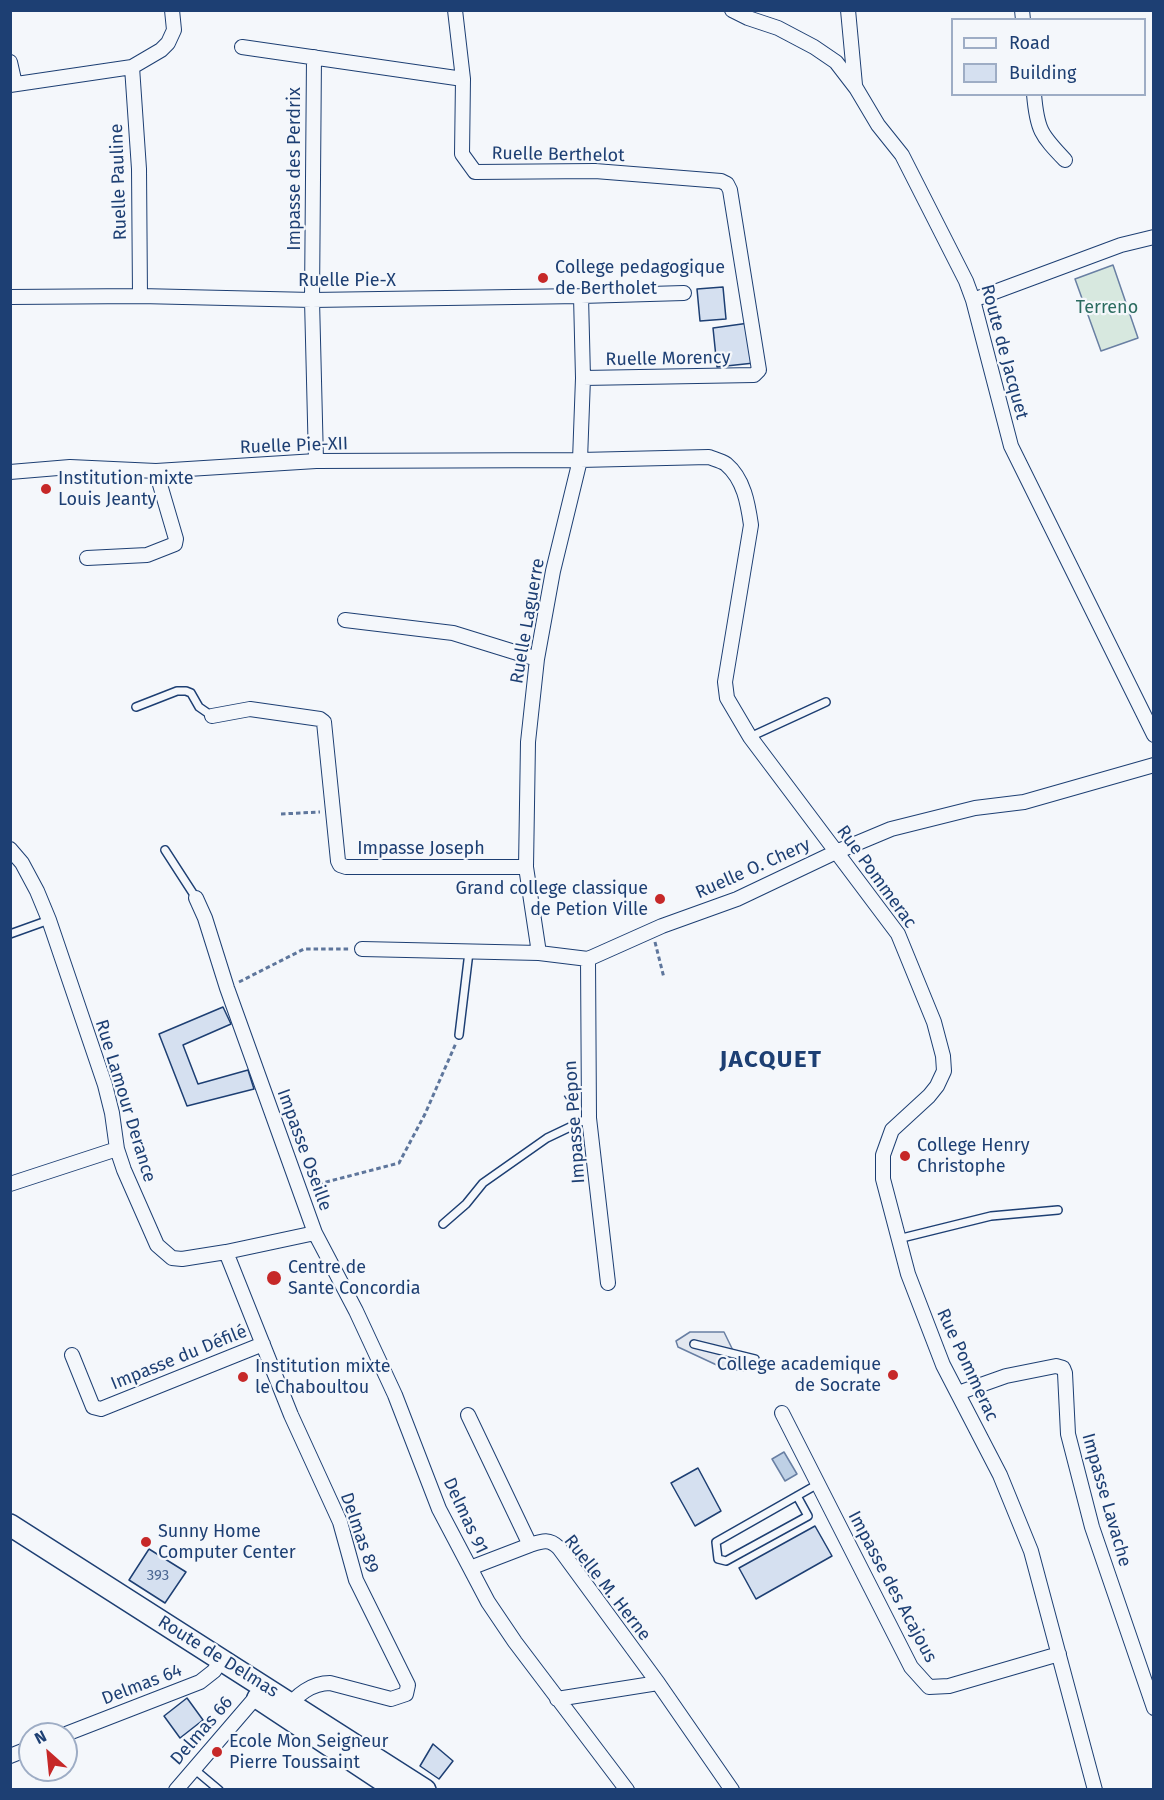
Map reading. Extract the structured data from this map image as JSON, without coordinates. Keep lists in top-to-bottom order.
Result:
{
  "streets": {
    "main road": ["Route de Delmas"],
    "street": [
      "Ruelle Berthelot",
      "Impasse des Perdrix",
      "Ruelle Pauline",
      "Ruelle Pie-X",
      "Route de Jacquet",
      "Ruelle Morency",
      "Ruelle Pie-XII",
      "Ruelle Laguerre",
      "Impasse Joseph",
      "Ruelle O. Chery",
      "Rue Pommerac",
      "Rue Lamour Derance",
      "Impasse Pépon",
      "Impasse Oseille",
      "Impasse du Défilé",
      "Impasse Lavache",
      "Delmas 91",
      "Delmas 89",
      "Impasse des Acajous",
      "Ruelle M. Herne",
      "Delmas 64",
      "Delmas 66"
    ]
  },
  "crossings": [
    ["Ruelle Berthelot", "Ruelle Morency"],
    ["Impasse des Perdrix", "Ruelle Pie-X"],
    ["Impasse des Perdrix", "Ruelle Pie-XII"],
    ["Ruelle Pauline", "Ruelle Pie-X"],
    ["Ruelle Pie-X", "Ruelle Laguerre"],
    ["Ruelle Morency", "Ruelle Laguerre"],
    ["Ruelle Pie-XII", "Ruelle Laguerre"],
    ["Ruelle Pie-XII", "Rue Pommerac"],
    ["Ruelle Laguerre", "Impasse Joseph"],
    ["Ruelle Laguerre", "Ruelle O. Chery"],
    ["Ruelle Laguerre", "Rue Pommerac"],
    ["Ruelle O. Chery", "Rue Pommerac"],
    ["Ruelle O. Chery", "Impasse Pépon"],
    ["Rue Pommerac", "Impasse Lavache"],
    ["Rue Pommerac", "Impasse des Acajous"],
    ["Rue Lamour Derance", "Impasse Oseille"],
    ["Rue Lamour Derance", "Delmas 91"],
    ["Rue Lamour Derance", "Delmas 89"],
    ["Impasse Oseille", "Delmas 91"],
    ["Impasse du Défilé", "Delmas 89"],
    ["Delmas 89", "Route de Delmas"],
    ["Route de Delmas", "Delmas 64"],
    ["Route de Delmas", "Delmas 66"]
  ],
  "districts": ["JACQUET"],
  "parks": ["Terreno"],
  "places": [
    "College pedagogique de Bertholet",
    "Institution mixte Louis Jeanty",
    "Grand college classique de Petion Ville",
    "College Henry Christophe",
    "Centre de Sante Concordia",
    "College academique de Socrate",
    "Institution mixte le Chaboultou",
    "Sunny Home Computer Center",
    "Ecole Mon Seigneur Pierre Toussaint"
  ],
  "house_numbers": ["393"],
  "legend": ["Road", "Building"],
  "north": "top left"
}
